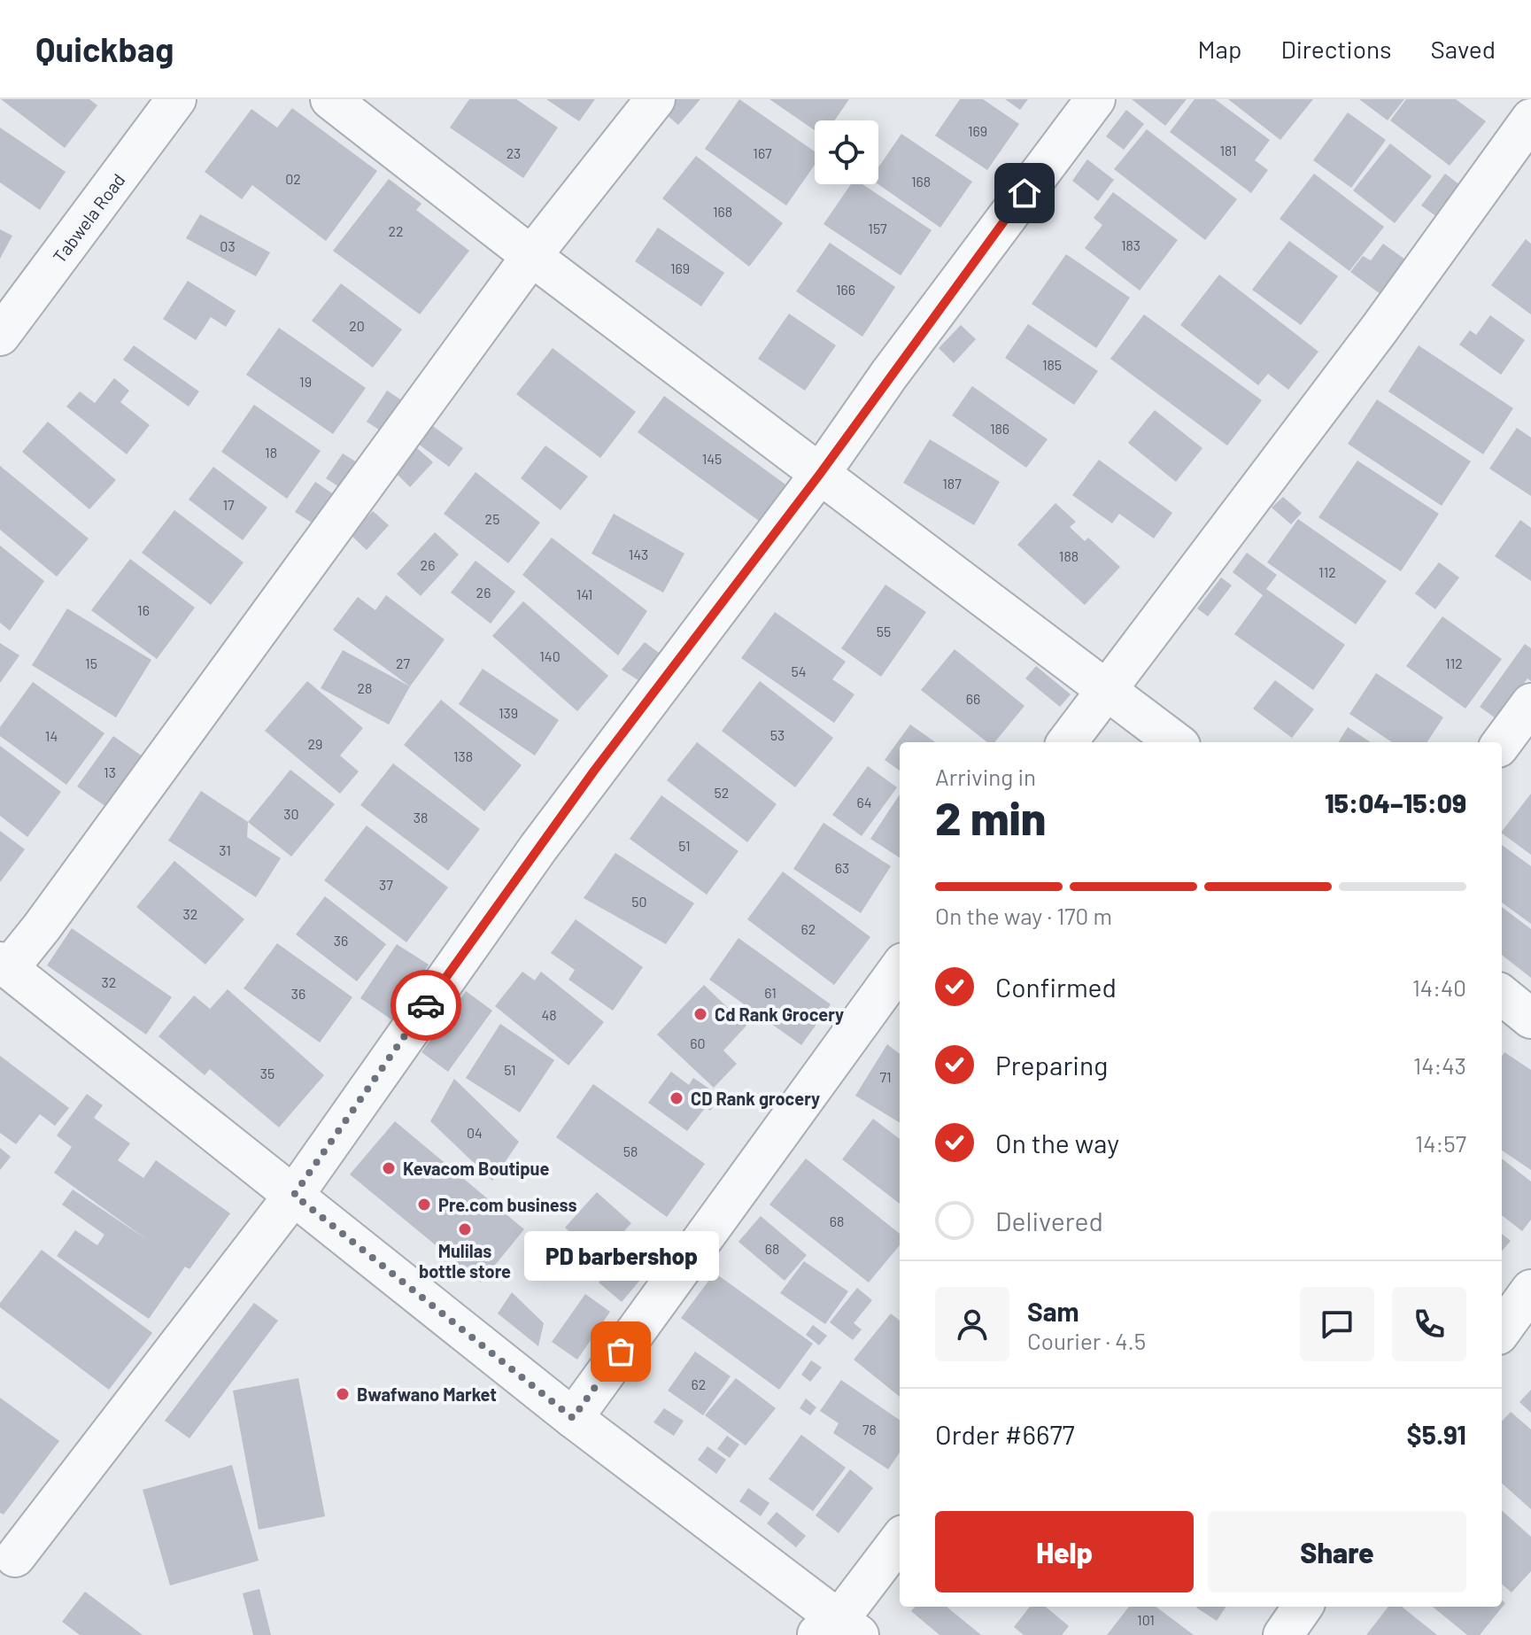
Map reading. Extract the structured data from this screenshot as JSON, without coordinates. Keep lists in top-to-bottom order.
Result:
{
  "streets": {
    "street": ["Tabwela Road"]
  },
  "places": [
    "Cd Rank Grocery",
    "CD Rank grocery",
    "Kevacom Boutipue",
    "Pre.com business",
    "Mulilas bottle store",
    "PD barbershop",
    "Bwafwano Market"
  ],
  "house_numbers": [
    "169",
    "181",
    "23",
    "167",
    "02",
    "168",
    "168",
    "157",
    "22",
    "183",
    "03",
    "169",
    "166",
    "20",
    "185",
    "19",
    "186",
    "18",
    "145",
    "187",
    "17",
    "25",
    "143",
    "188",
    "26",
    "112",
    "26",
    "141",
    "16",
    "55",
    "140",
    "15",
    "27",
    "112",
    "54",
    "28",
    "66",
    "139",
    "53",
    "14",
    "29",
    "138",
    "13",
    "52",
    "64",
    "30",
    "38",
    "51",
    "31",
    "63",
    "37",
    "50",
    "32",
    "62",
    "36",
    "32",
    "61",
    "36",
    "48",
    "60",
    "51",
    "35",
    "71",
    "04",
    "58",
    "68",
    "68",
    "62",
    "78",
    "101"
  ],
  "page": {
    "header": "Quickbag",
    "nav": ["Map", "Directions", "Saved"],
    "heading": ["2 min", "Arriving in", "15:04–15:09"],
    "panel": [
      "Sam",
      "Courier · 4.5",
      "Order #6677",
      "$5.91"
    ],
    "bar": "On the way · 170 m",
    "list": [
      ["Confirmed", "14:40"],
      ["Preparing", "14:43"],
      ["On the way", "14:57"],
      "Delivered"
    ],
    "bubble": "PD barbershop",
    "buttons": ["Help", "Share"]
  }
}
